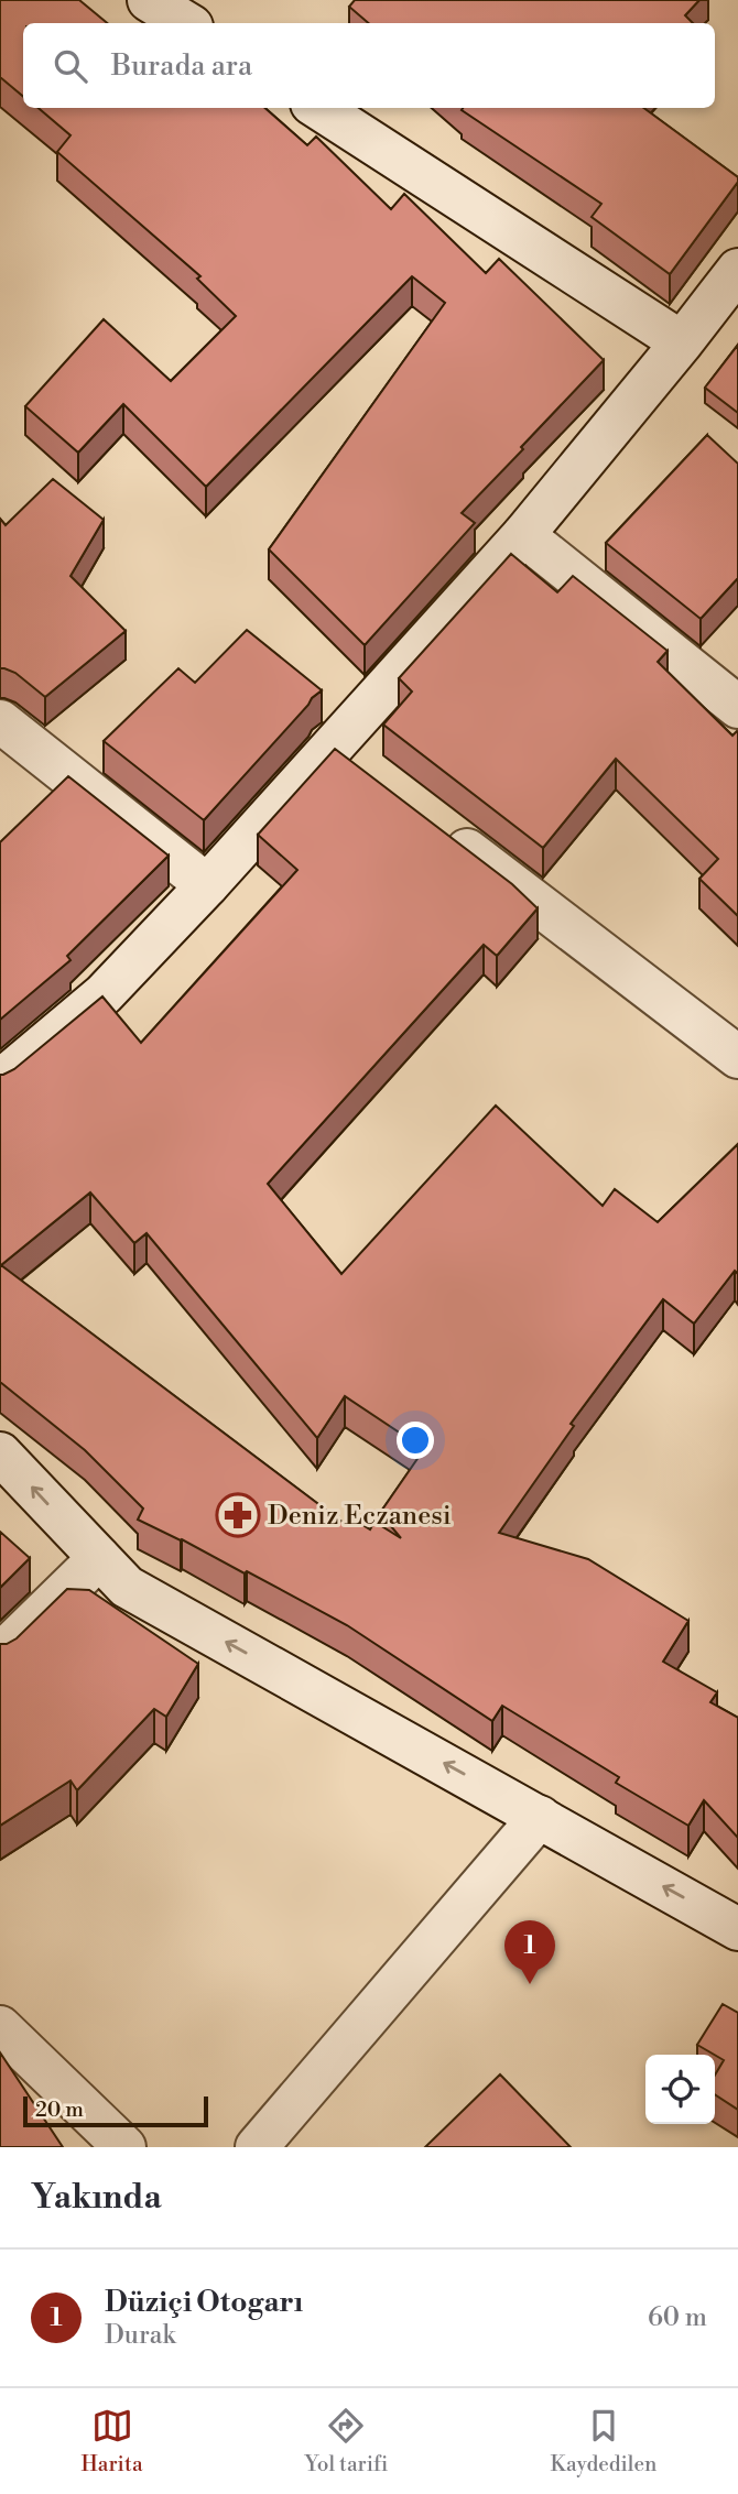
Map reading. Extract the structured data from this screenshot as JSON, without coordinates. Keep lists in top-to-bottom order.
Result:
{
  "places": {
    "pharmacy": ["Deniz Eczanesi"]
  },
  "scale_bar": "20 m",
  "page": {
    "search": "Burada ara",
    "pins": "1",
    "scale": "20 m",
    "heading": "Yakında",
    "list": [
      {
        "mark": "1",
        "name": "Düziçi Otogarı",
        "note": "Durak",
        "value": "60 m"
      }
    ],
    "nav": ["Harita", "Yol tarifi", "Kaydedilen"]
  }
}
